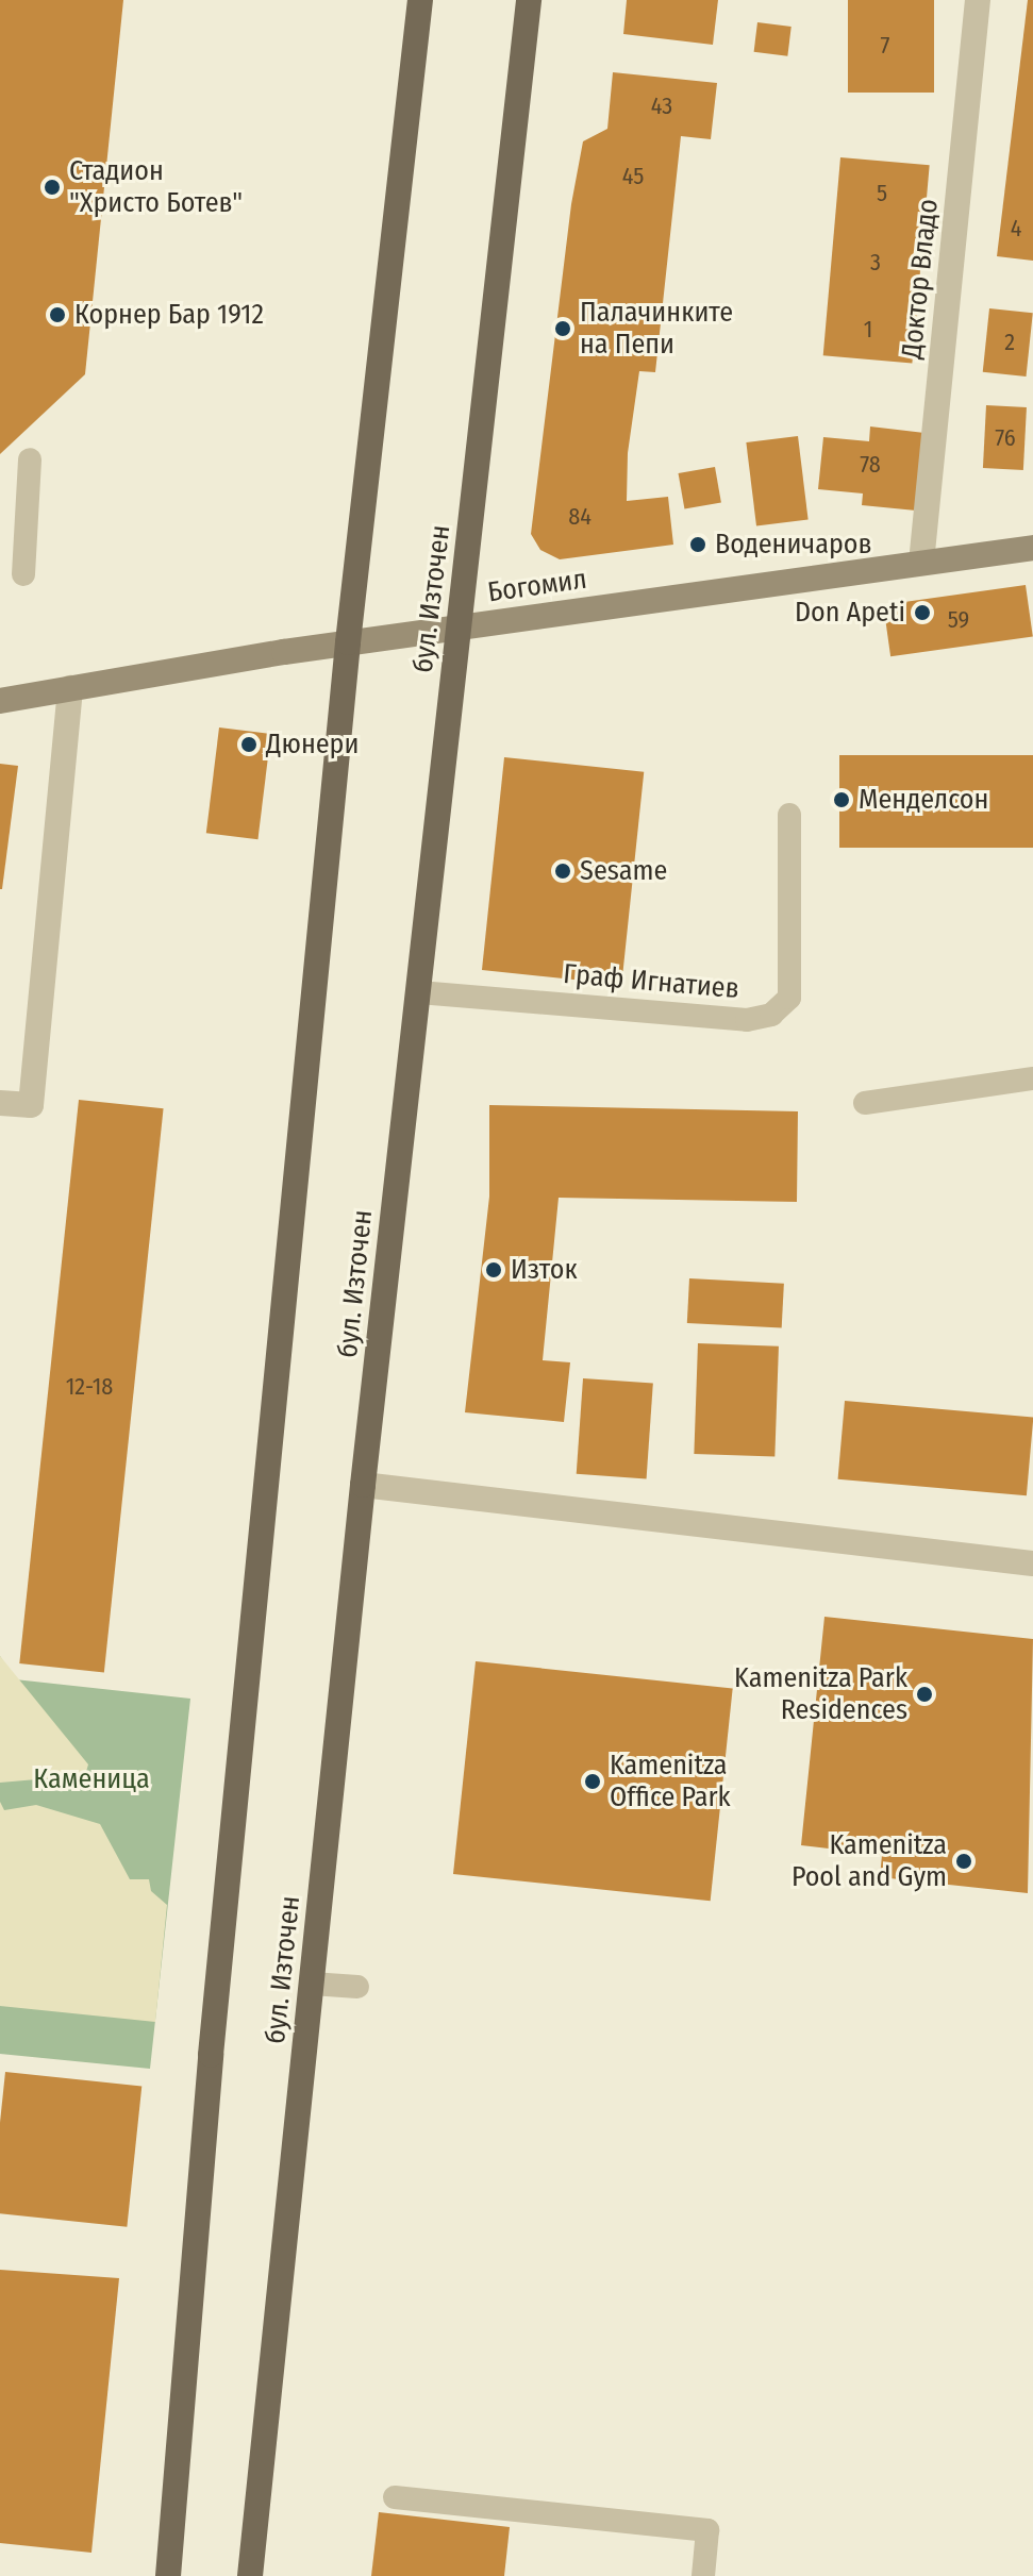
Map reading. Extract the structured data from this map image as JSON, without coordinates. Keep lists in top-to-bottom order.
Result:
{
  "streets": {
    "main road": ["бул. Източен"],
    "street": ["Доктор Владо", "Богомил"],
    "lane": ["Граф Игнатиев"]
  },
  "crossings": [
    ["Доктор Владо", "Богомил"],
    ["Богомил", "бул. Източен"],
    ["бул. Източен", "Граф Игнатиев"]
  ],
  "parks": ["Каменица"],
  "places": [
    "Стадион \"Христо Ботев\"",
    "Корнер Бар 1912",
    "Палачинките на Пепи",
    "Воденичаров",
    "Don Apeti",
    "Дюнери",
    "Менделсон",
    "Sesame",
    "Изток",
    "Kamenitza Park Residences",
    "Kamenitza Office Park",
    "Kamenitza Pool and Gym"
  ],
  "house_numbers": [
    "7",
    "43",
    "45",
    "5",
    "4",
    "3",
    "1",
    "2",
    "76",
    "78",
    "84",
    "59",
    "12-18"
  ]
}
